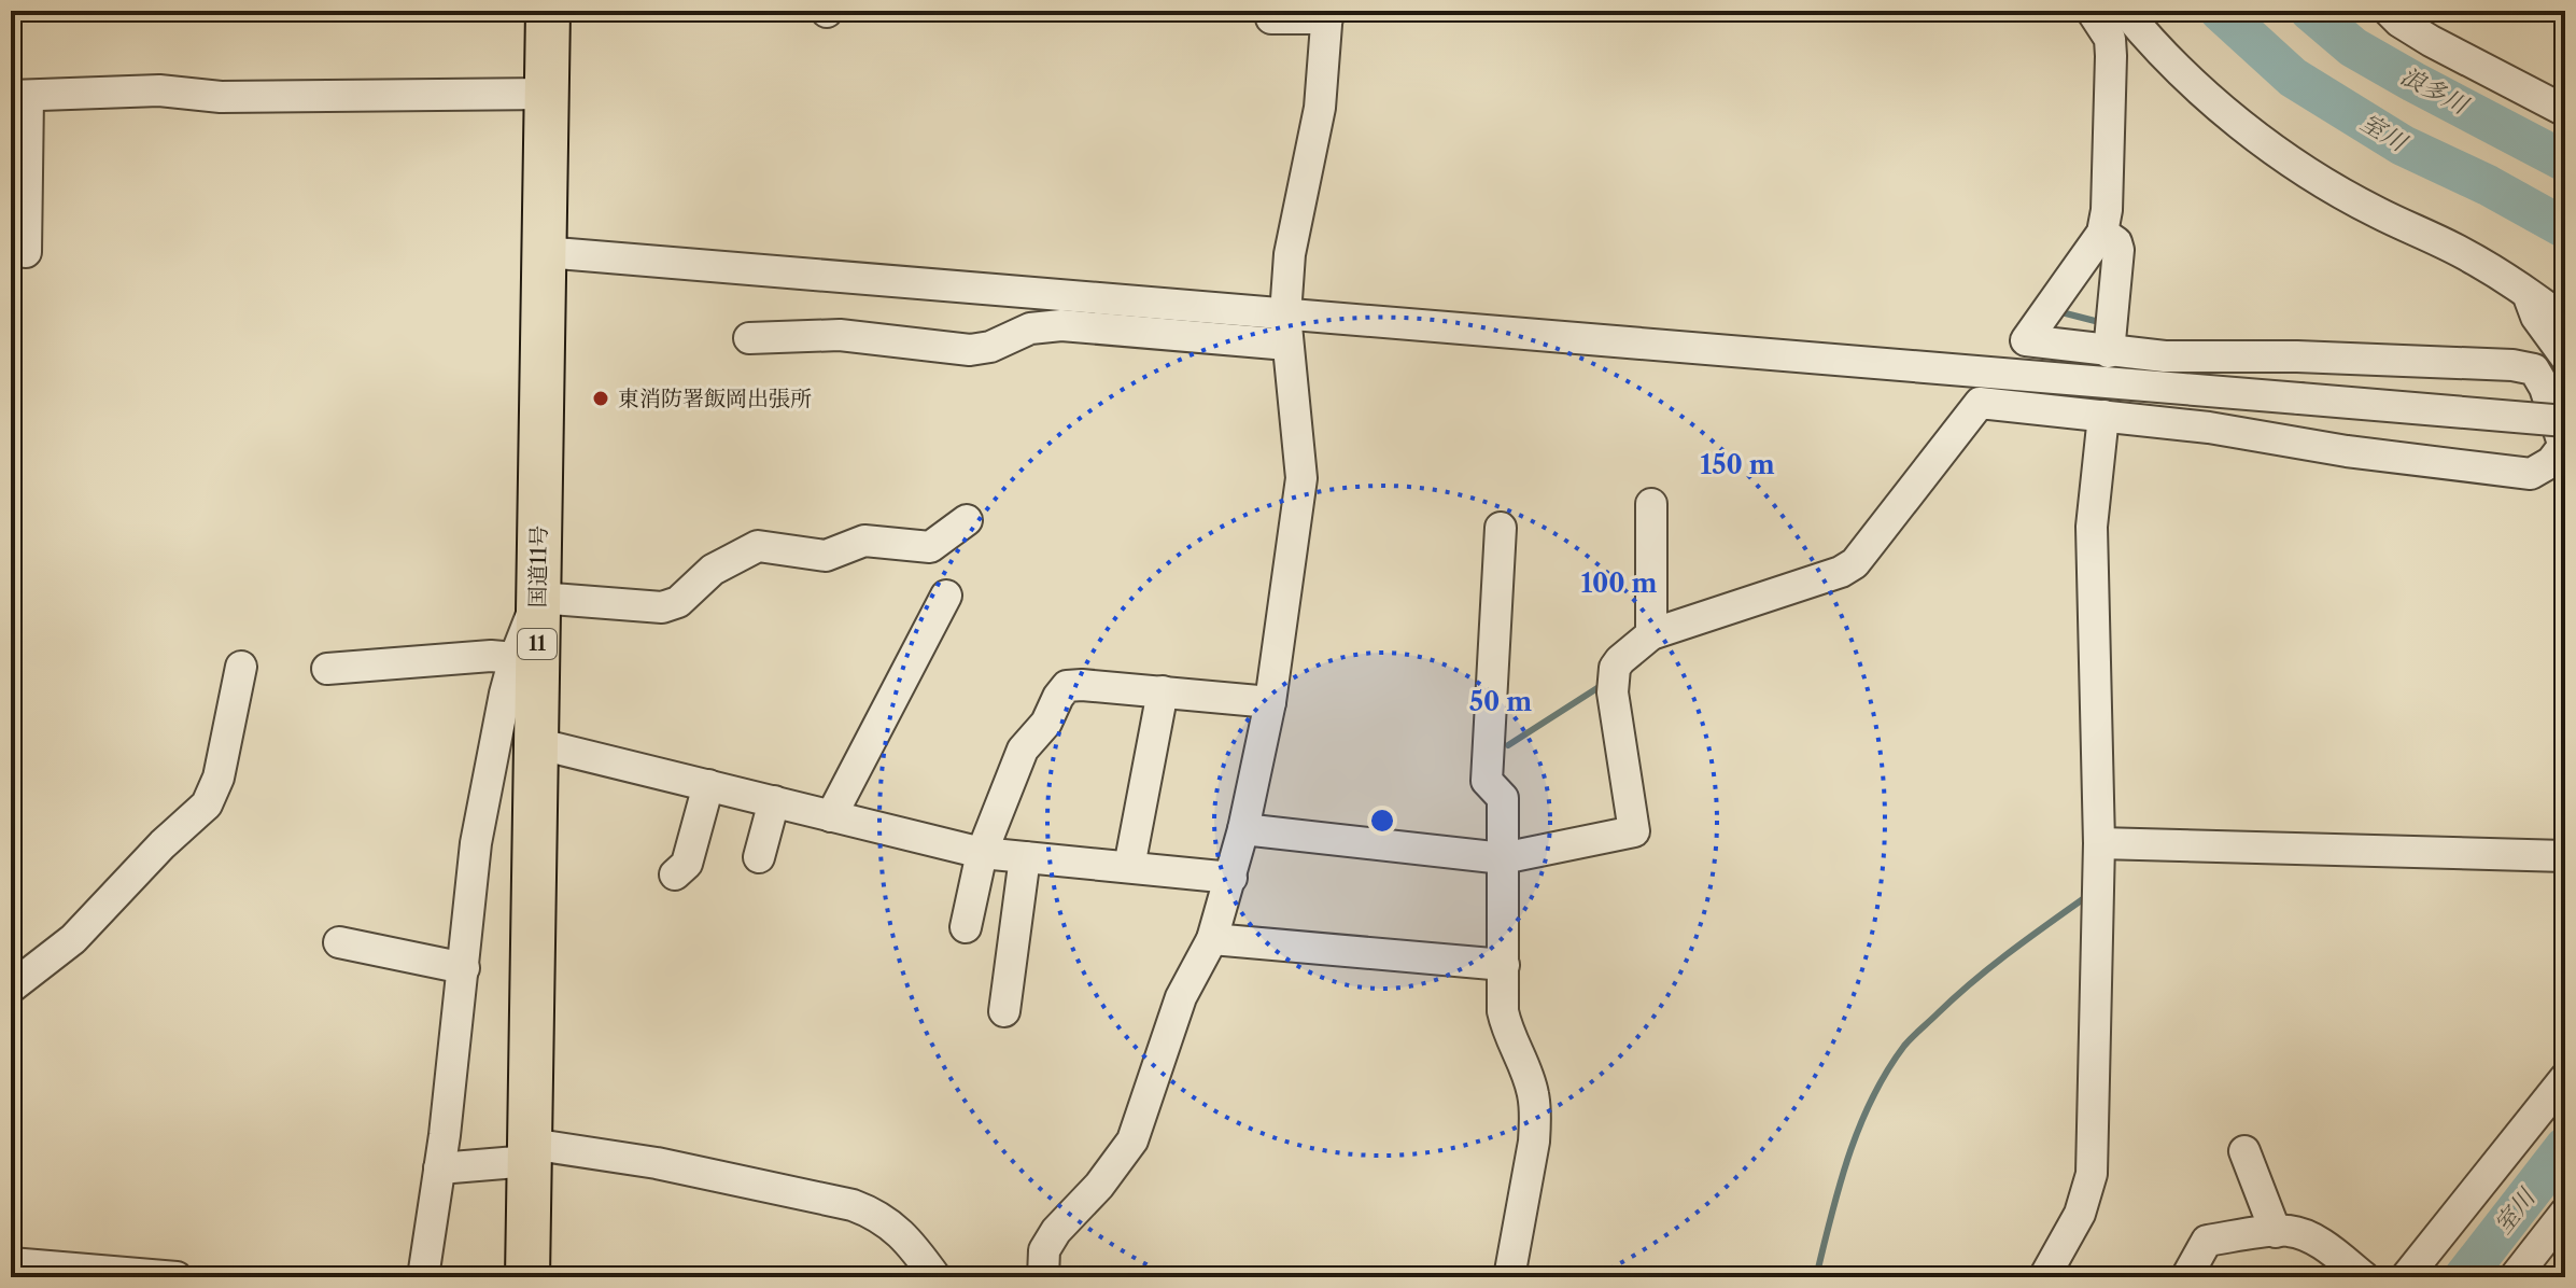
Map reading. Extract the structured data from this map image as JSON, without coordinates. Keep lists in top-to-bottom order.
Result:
{
  "streets": {
    "highway": ["国道11号", "11"]
  },
  "water": ["浪多川", "室川"],
  "places": ["東消防署飯岡出張所"],
  "rings": ["150 m", "100 m", "50 m"]
}
